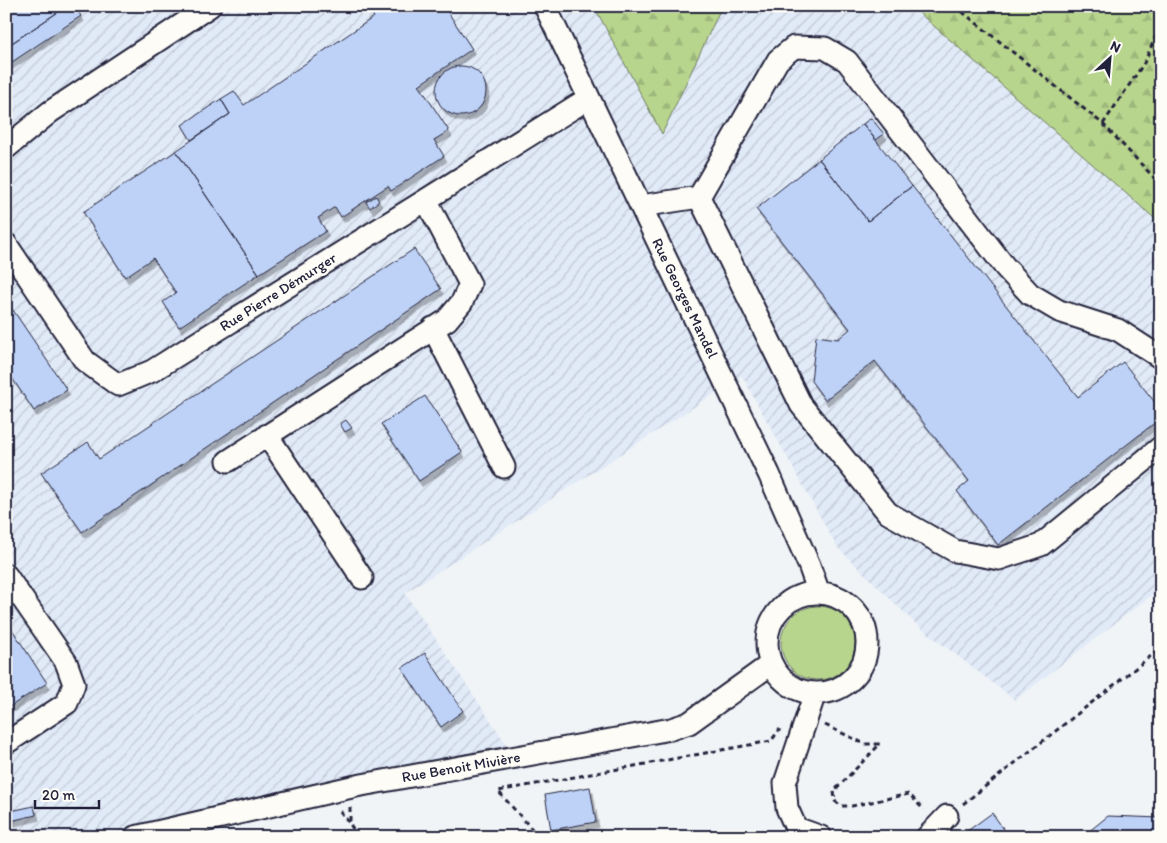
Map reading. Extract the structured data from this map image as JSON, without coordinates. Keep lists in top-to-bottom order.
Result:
{
  "streets": {
    "street": ["Rue Pierre Démurger", "Rue Georges Mandel", "Rue Benoit Mivière"]
  },
  "crossings": [
    ["Rue Pierre Démurger", "Rue Georges Mandel"],
    ["Rue Georges Mandel", "Rue Benoit Mivière"]
  ],
  "scale_bar": "20 m",
  "north": "top right"
}
